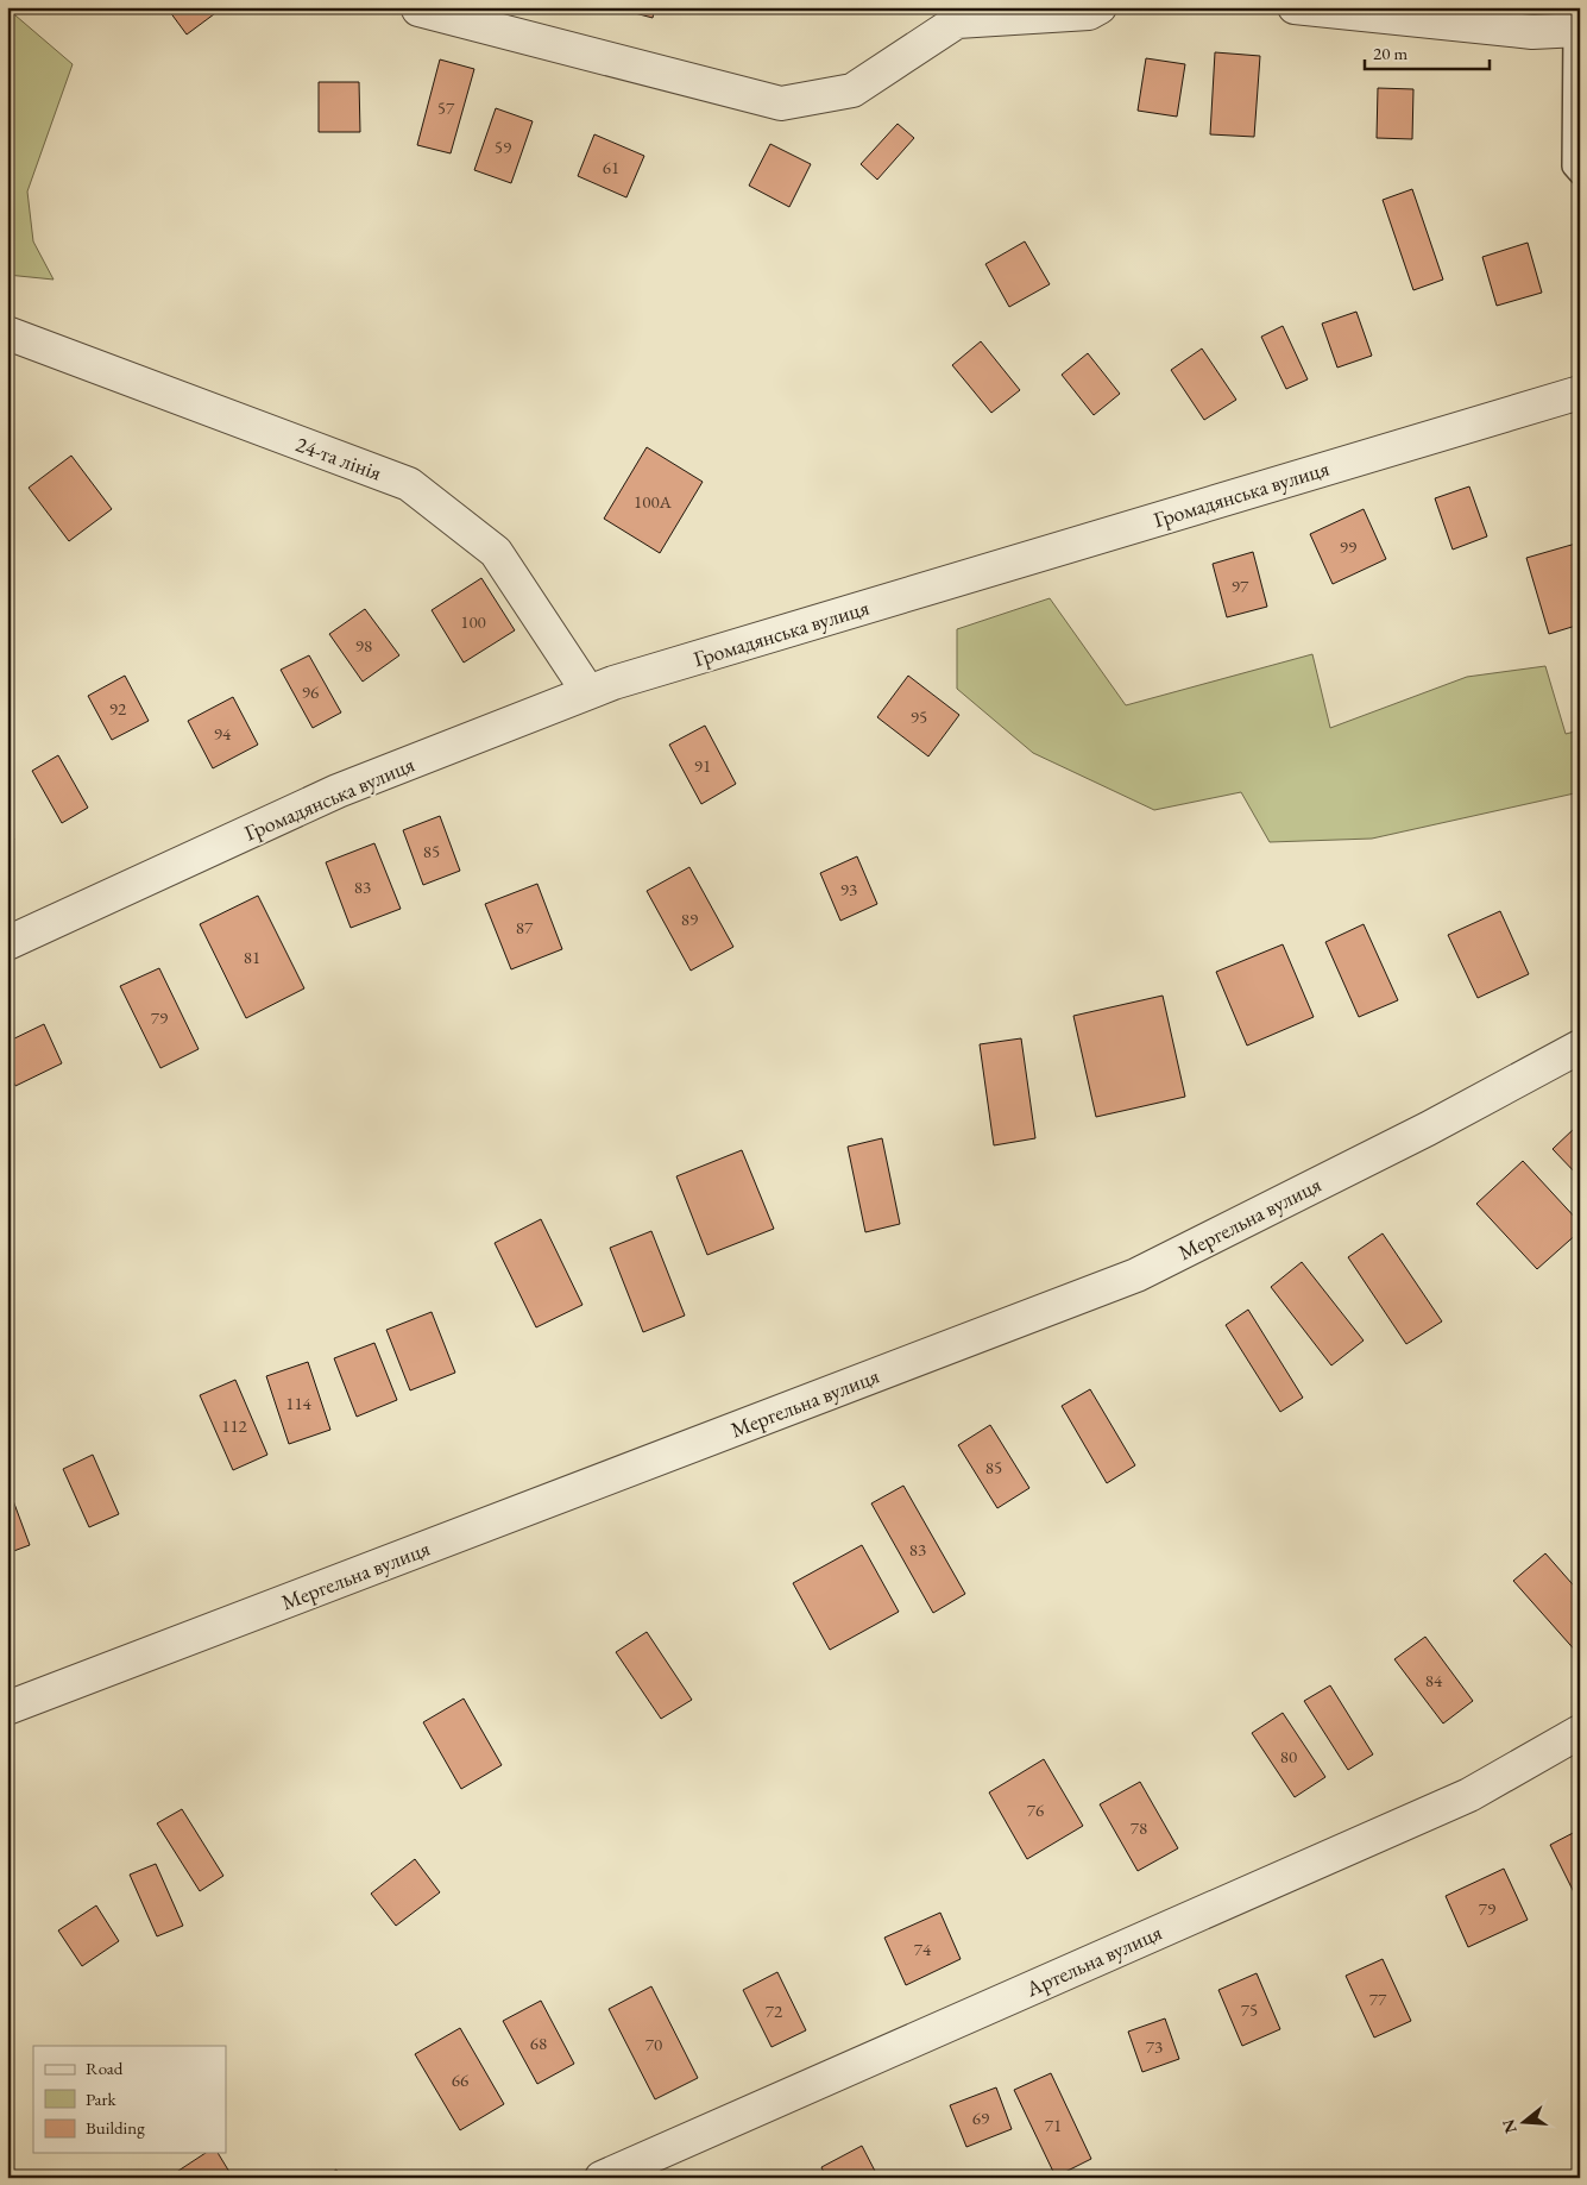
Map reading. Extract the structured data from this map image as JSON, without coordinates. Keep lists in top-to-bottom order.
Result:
{
  "streets": {
    "street": [
      "24-та лінія",
      "Громадянська вулиця",
      "Мергельна вулиця",
      "Артельна вулиця"
    ]
  },
  "crossings": [
    ["24-та лінія", "Громадянська вулиця"]
  ],
  "house_numbers": [
    "57",
    "59",
    "61",
    "100А",
    "99",
    "97",
    "100",
    "98",
    "96",
    "92",
    "95",
    "94",
    "91",
    "85",
    "83",
    "93",
    "89",
    "87",
    "81",
    "79",
    "114",
    "112",
    "85",
    "83",
    "84",
    "80",
    "76",
    "78",
    "79",
    "74",
    "77",
    "75",
    "72",
    "68",
    "70",
    "73",
    "66",
    "69",
    "71"
  ],
  "legend": ["Road", "Park", "Building"],
  "scale_bar": "20 m",
  "north": "left"
}
